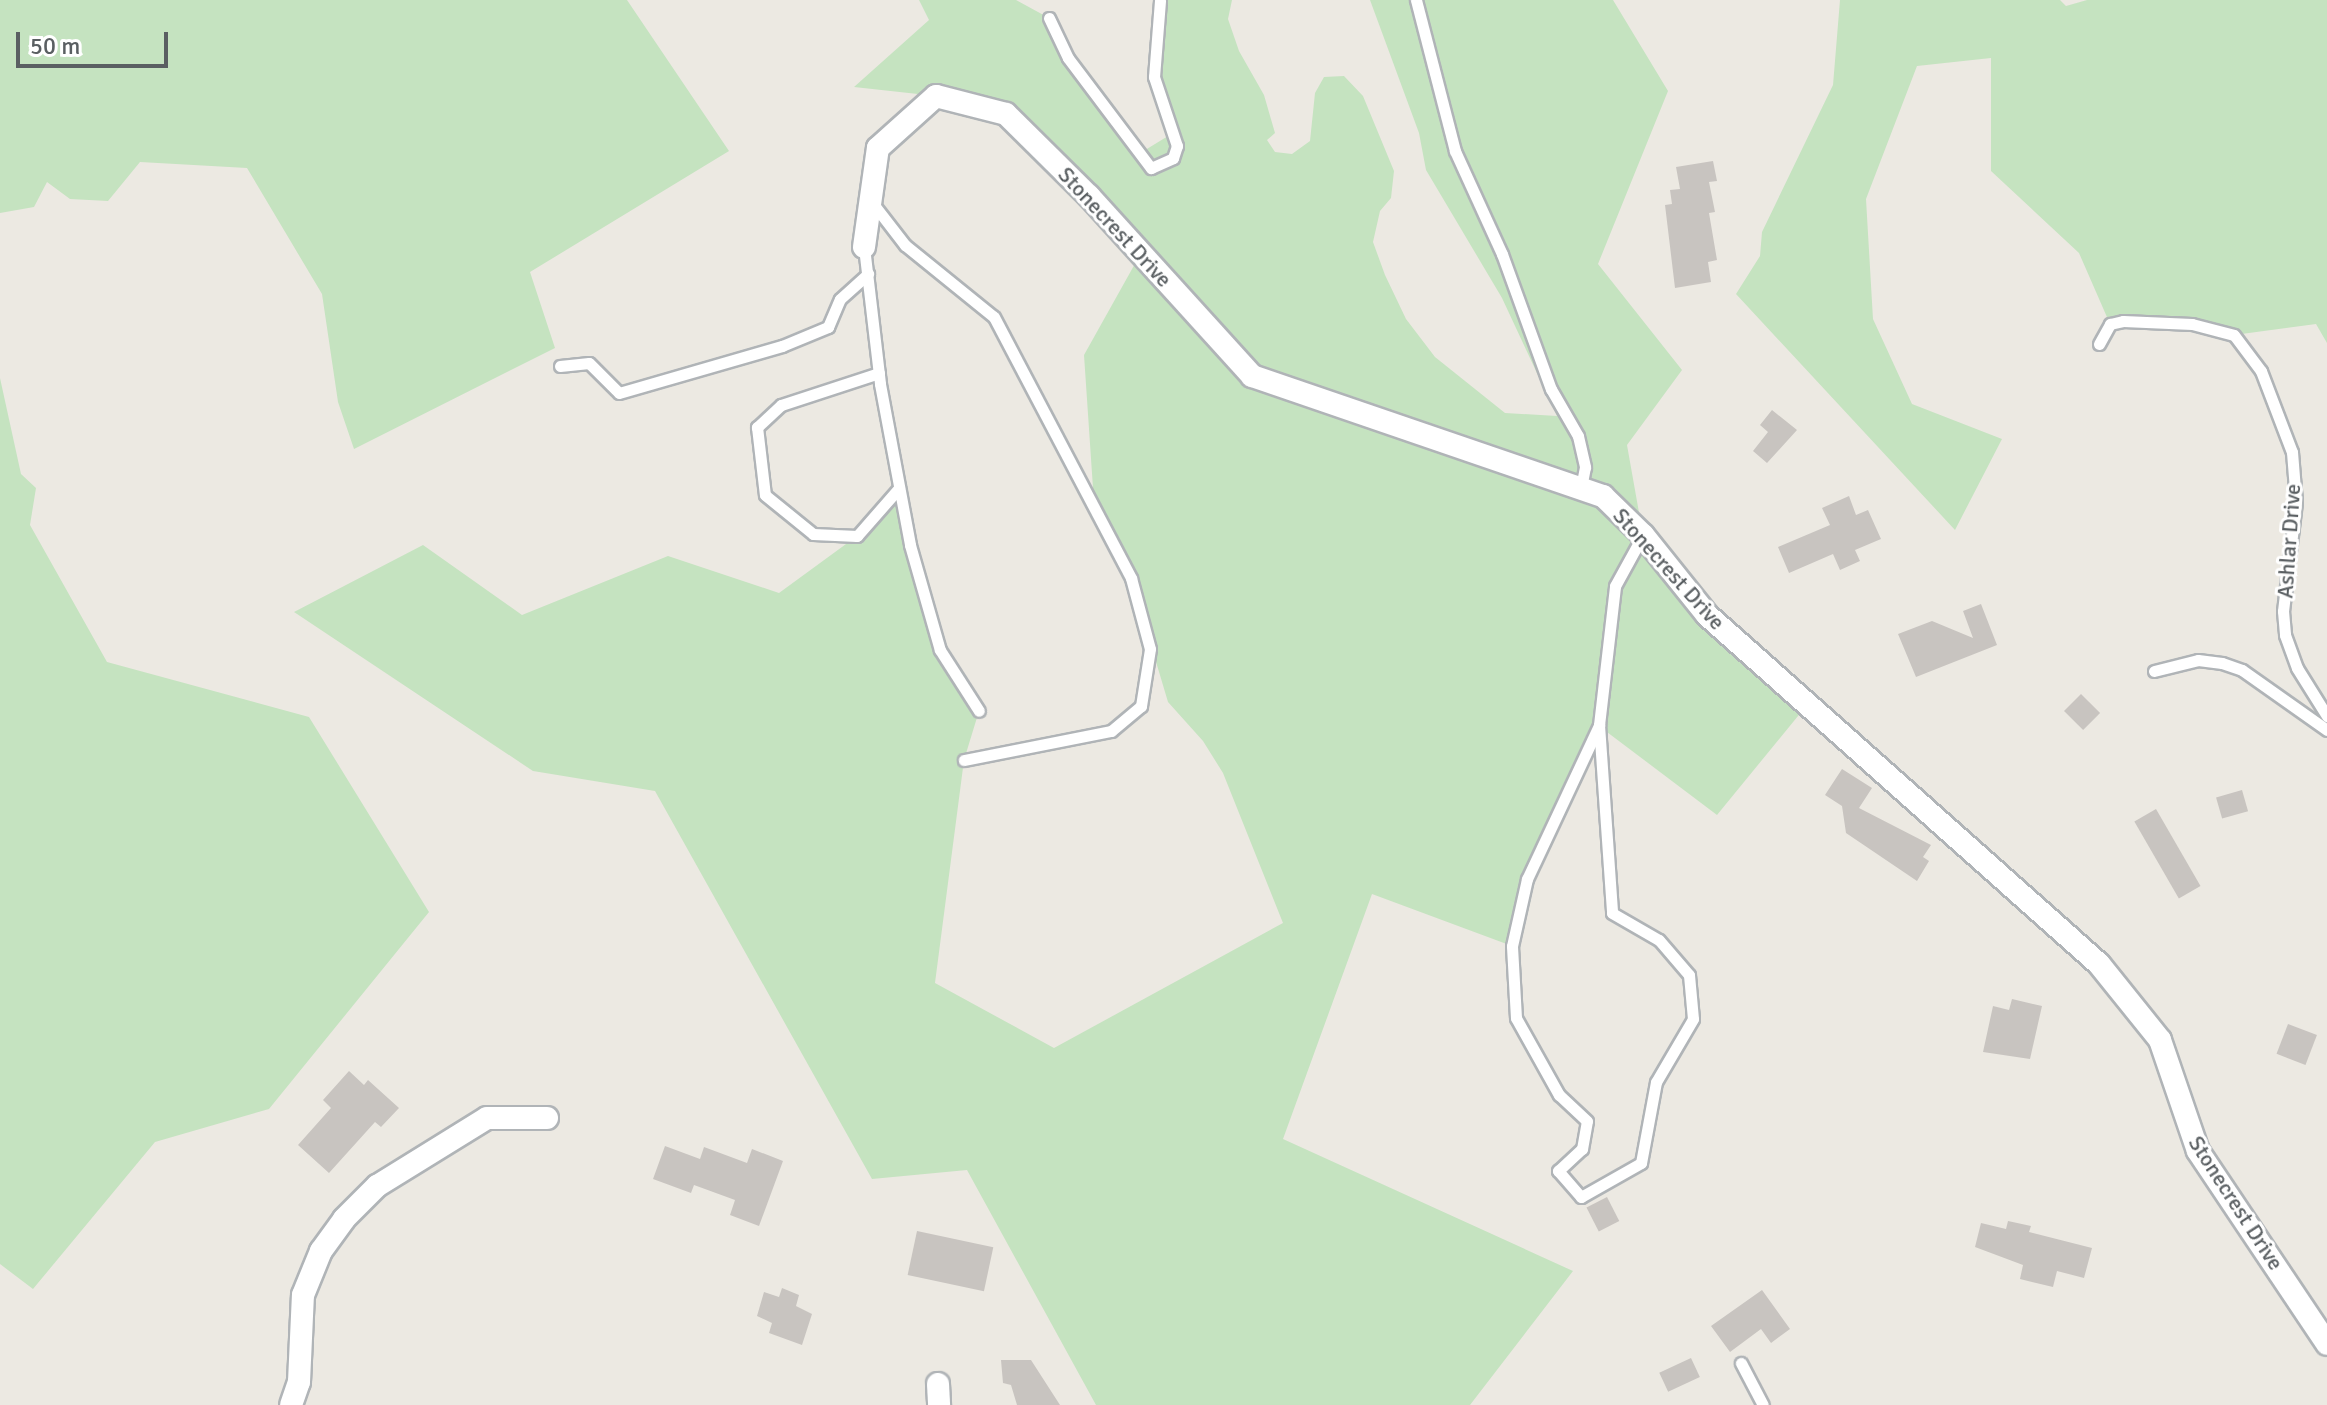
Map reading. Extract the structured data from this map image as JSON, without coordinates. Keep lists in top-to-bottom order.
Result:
{
  "streets": {
    "street": ["Stonecrest Drive"],
    "lane": ["Ashlar Drive"]
  },
  "scale_bar": "50 m"
}
